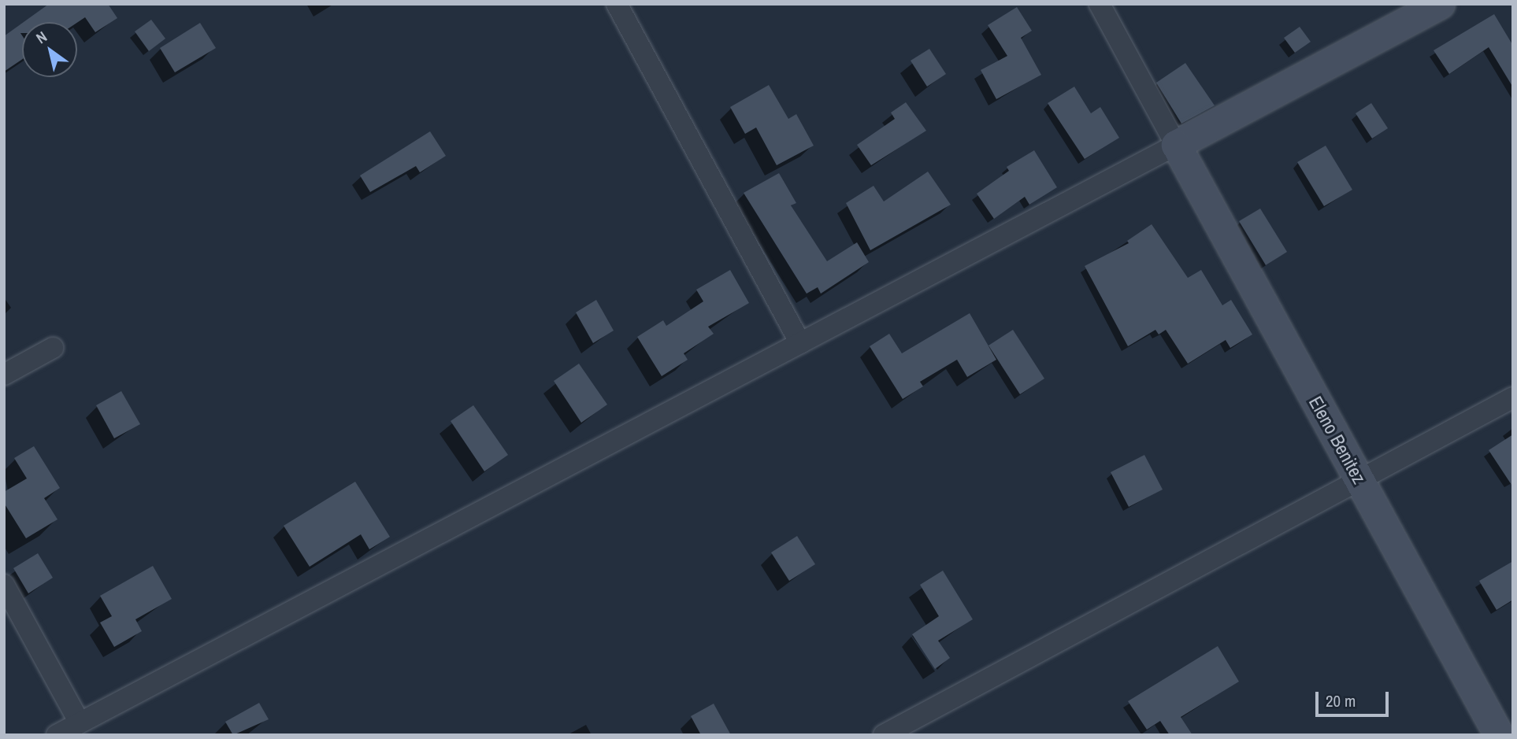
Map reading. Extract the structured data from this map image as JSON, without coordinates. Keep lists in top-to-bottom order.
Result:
{
  "streets": {
    "street": ["Eleno Benitez"]
  },
  "scale_bar": "20 m",
  "north": "top left"
}
